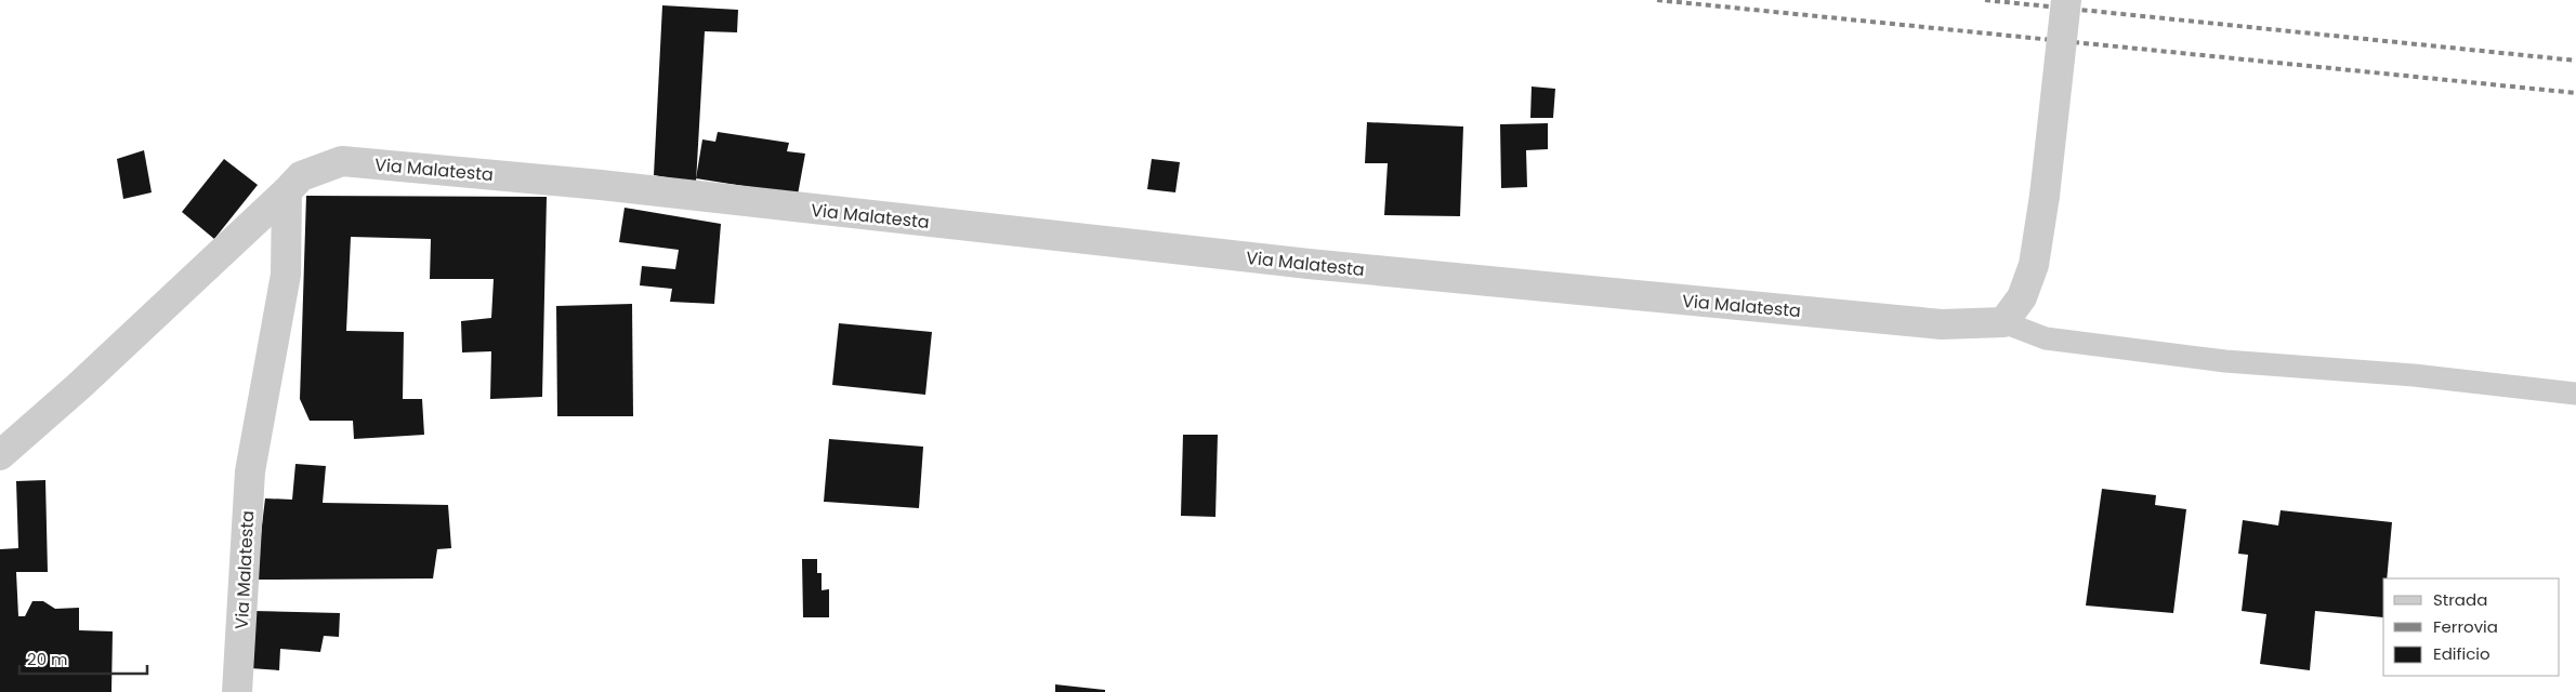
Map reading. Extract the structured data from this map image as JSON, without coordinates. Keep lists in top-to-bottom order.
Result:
{
  "streets": {
    "street": ["Via Malatesta"]
  },
  "legend": ["Strada", "Ferrovia", "Edificio"],
  "scale_bar": "20 m"
}
